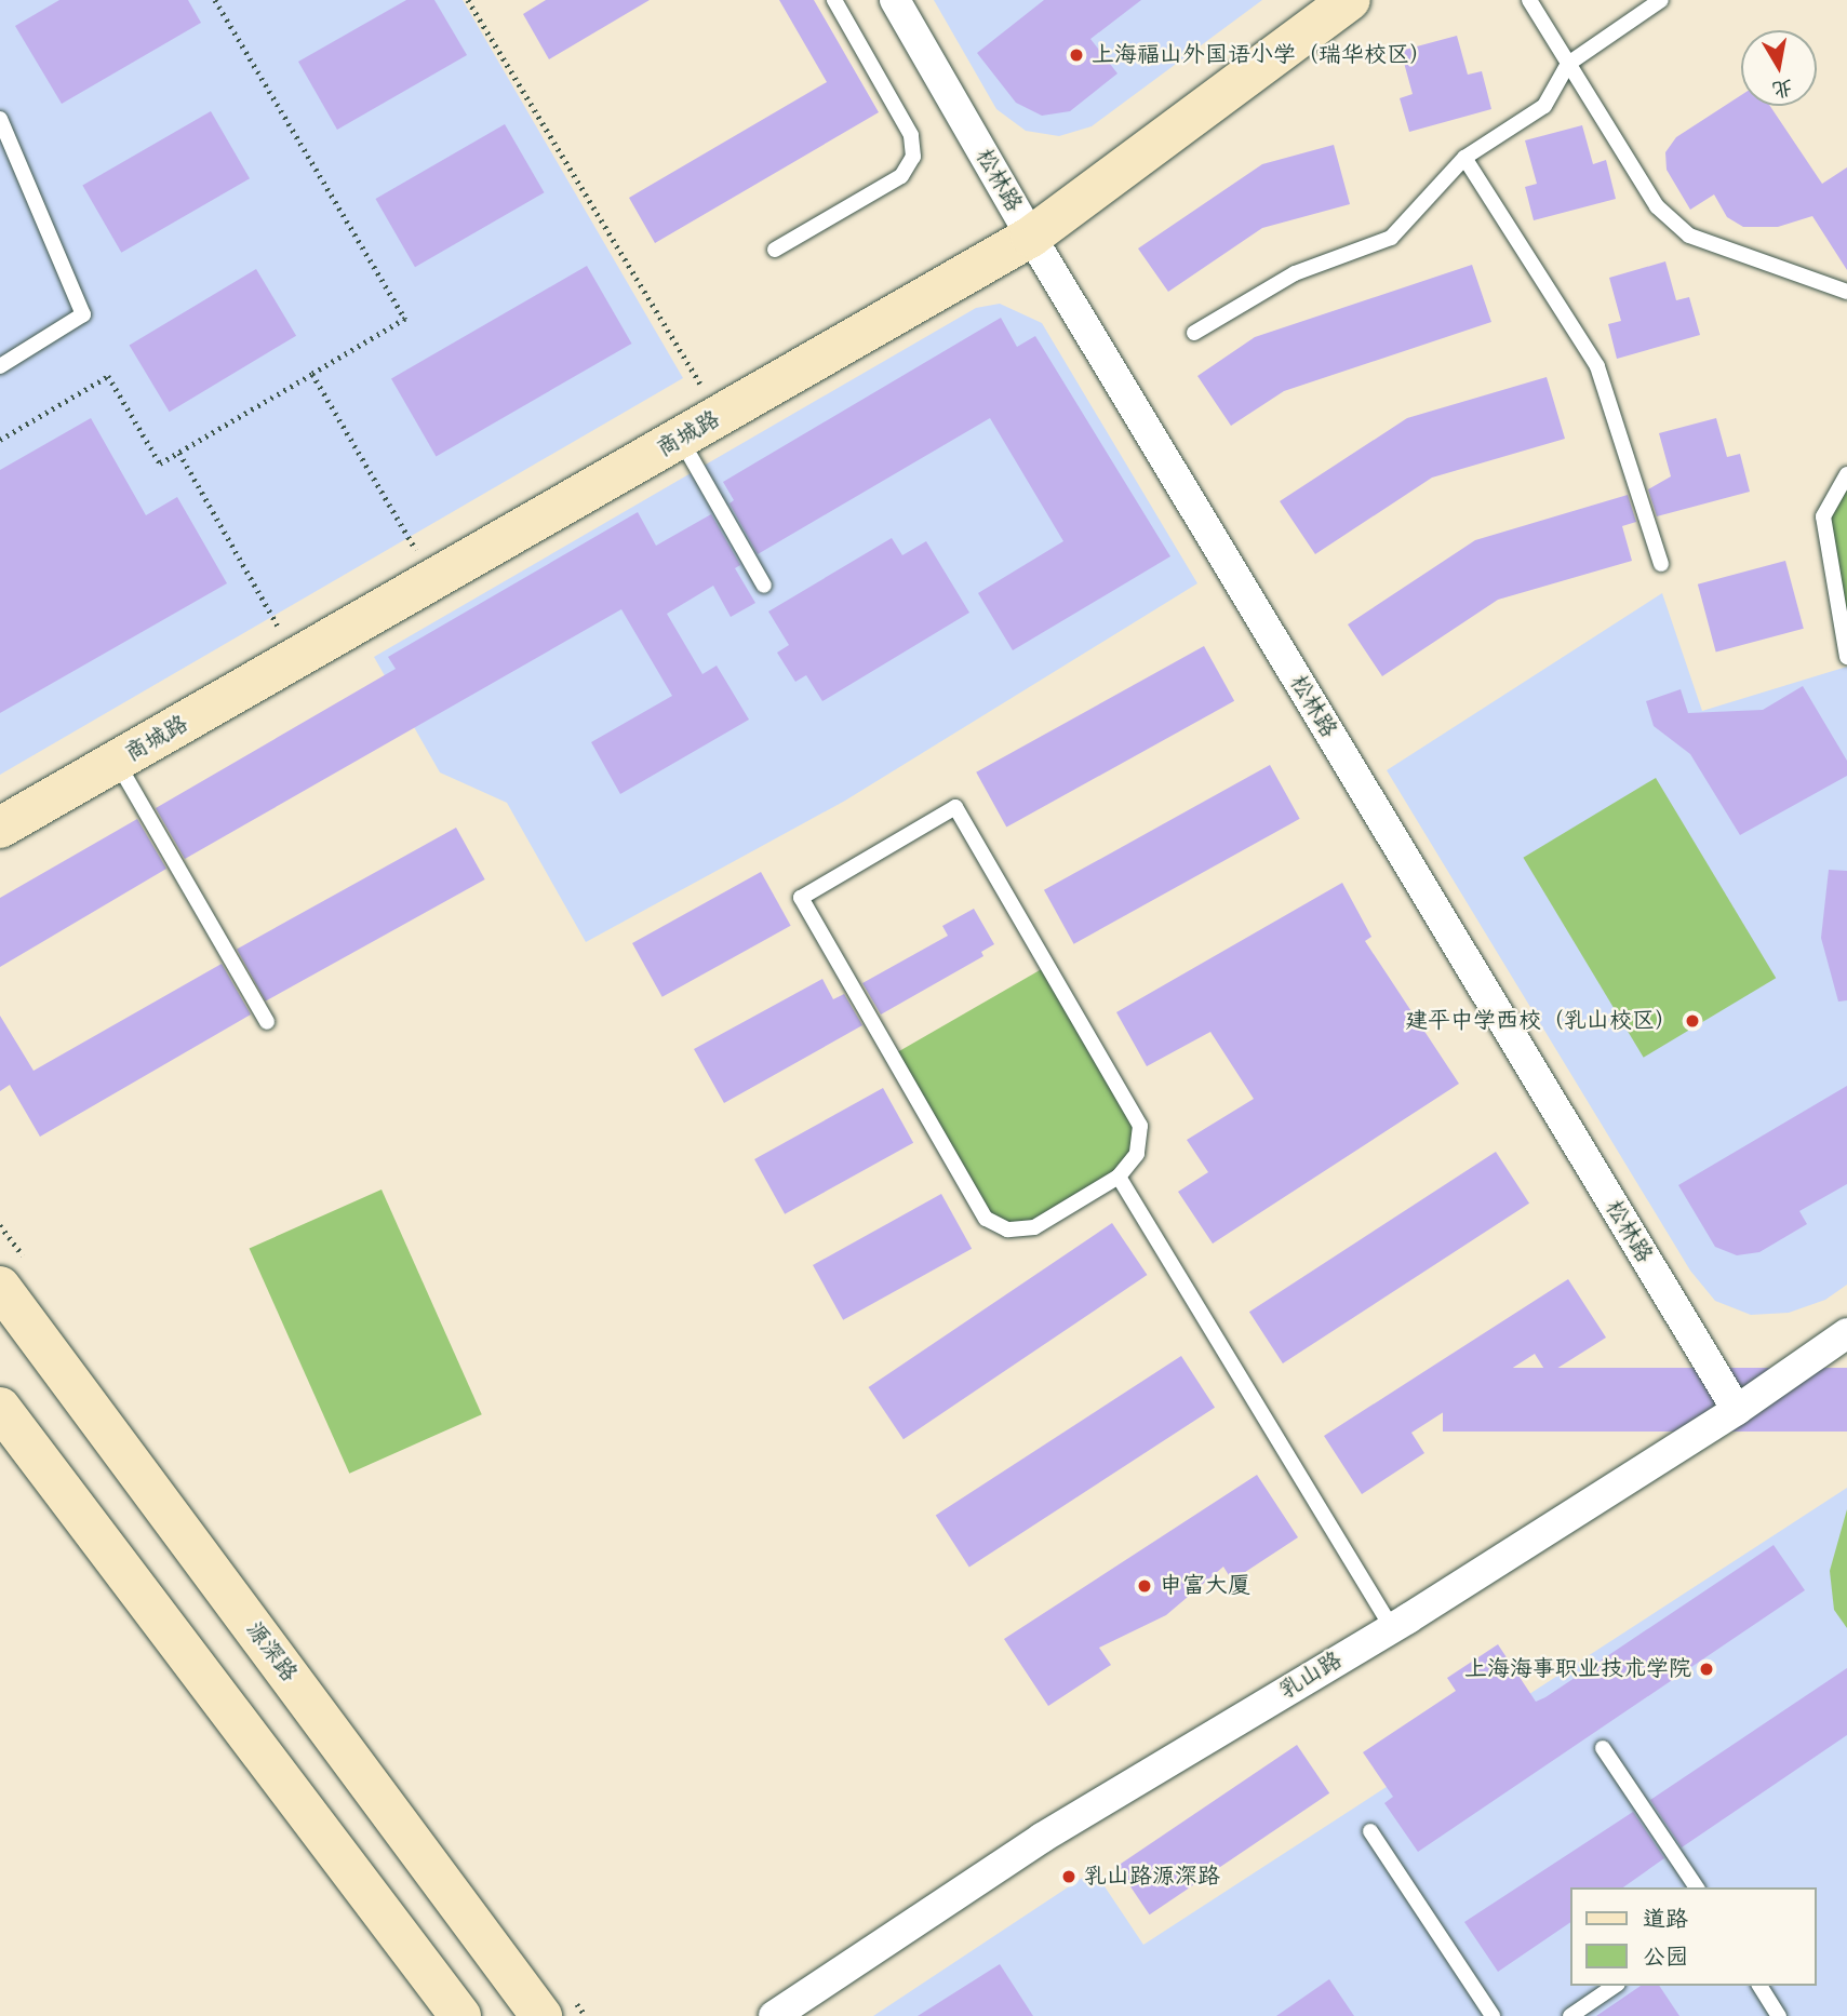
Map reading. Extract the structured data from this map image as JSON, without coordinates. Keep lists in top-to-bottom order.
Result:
{
  "streets": {
    "main road": ["商城路", "源深路"],
    "street": ["松林路", "乳山路"]
  },
  "crossings": [
    ["松林路", "商城路"],
    ["松林路", "乳山路"]
  ],
  "places": [
    "上海福山外国语小学（瑞华校区）",
    "建平中学西校（乳山校区）",
    "申富大厦",
    "上海海事职业技术学院",
    "乳山路源深路"
  ],
  "legend": ["道路", "公园"],
  "north": "bottom"
}
